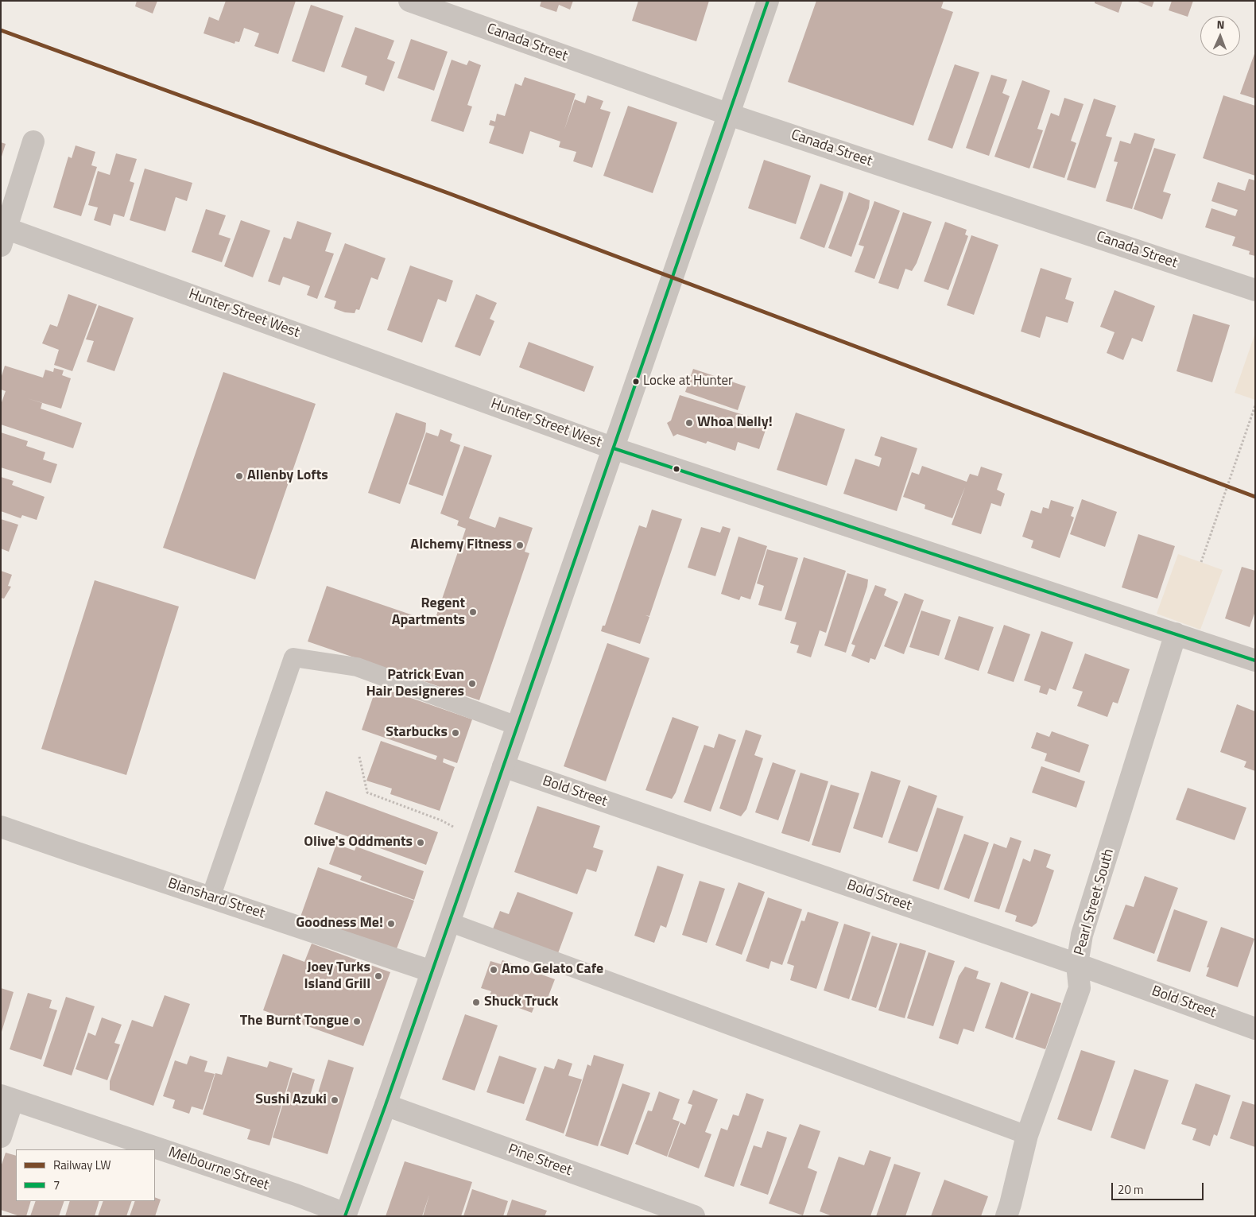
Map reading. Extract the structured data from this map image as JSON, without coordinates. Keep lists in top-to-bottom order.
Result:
{
  "streets": {
    "street": [
      "Canada Street",
      "Hunter Street West",
      "Bold Street",
      "Blanshard Street",
      "Pearl Street South",
      "Pine Street",
      "Melbourne Street"
    ]
  },
  "crossings": [
    ["Hunter Street West", "Pearl Street South"],
    ["Bold Street", "Pearl Street South"]
  ],
  "places": [
    "Locke at Hunter",
    "Whoa Nelly!",
    "Allenby Lofts",
    "Alchemy Fitness",
    "Regent Apartments",
    "Patrick Evan Hair Designeres",
    "Starbucks",
    "Olive's Oddments",
    "Goodness Me!",
    "Amo Gelato Cafe",
    "Joey Turks Island Grill",
    "Shuck Truck",
    "The Burnt Tongue",
    "Sushi Azuki"
  ],
  "lines": ["transit line 7", "rail line LW"],
  "legend": ["Railway LW", "7"],
  "scale_bar": "20 m",
  "north": "top"
}
